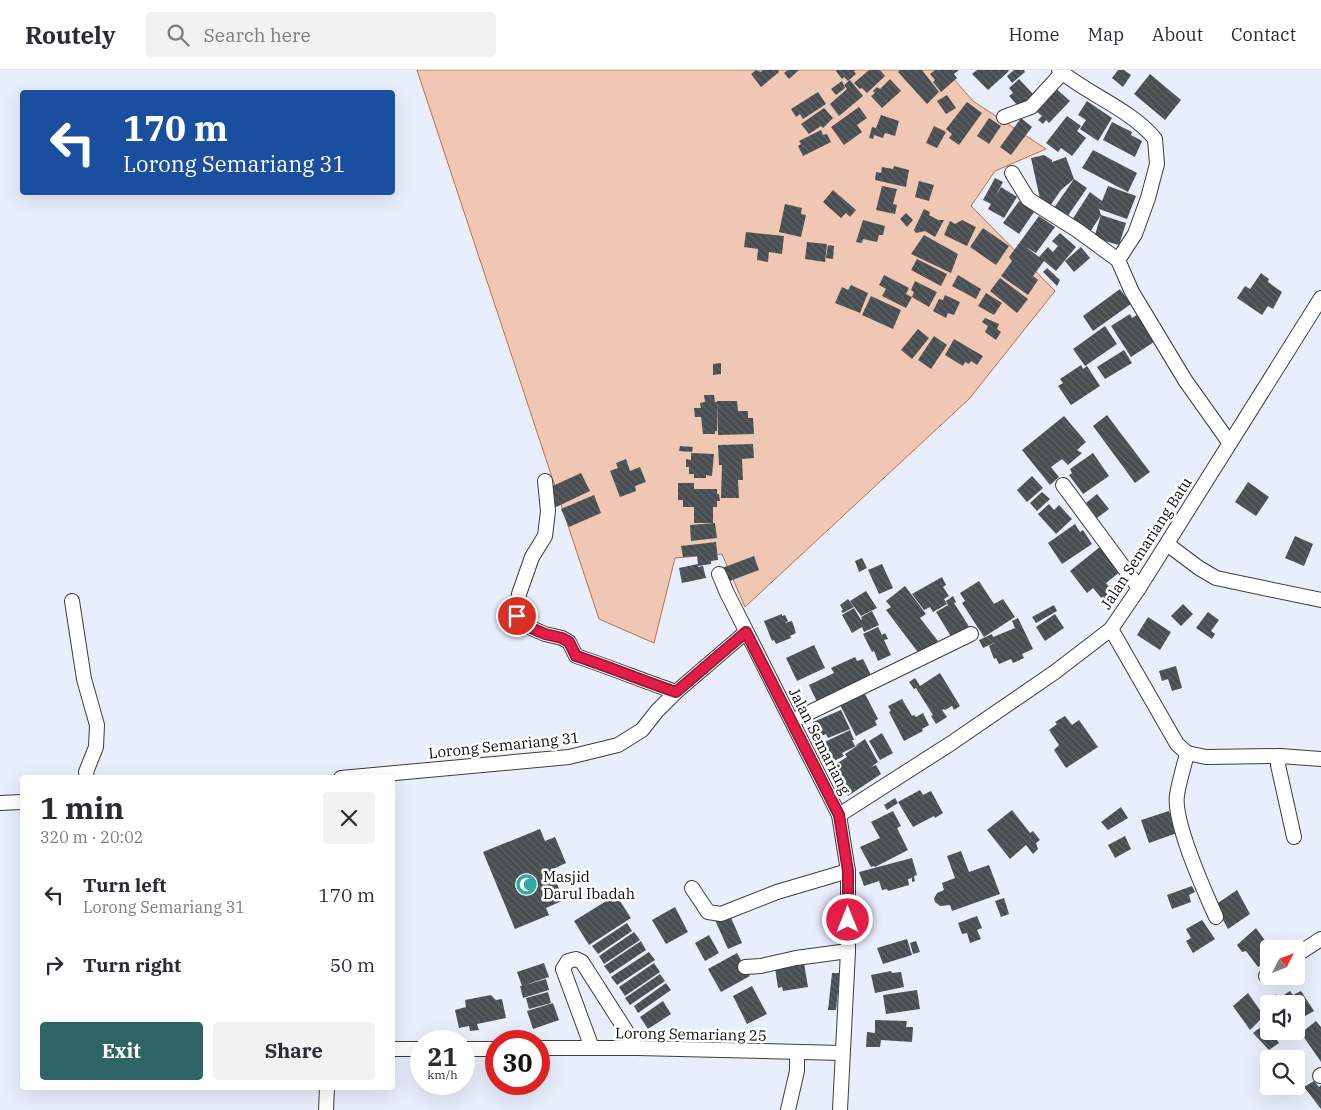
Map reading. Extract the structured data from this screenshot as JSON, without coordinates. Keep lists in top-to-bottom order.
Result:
{
  "streets": {
    "street": [
      "Jalan Semariang Batu",
      "Jalan Semariang",
      "Lorong Semariang 31",
      "Lorong Semariang 25"
    ]
  },
  "crossings": [
    ["Jalan Semariang Batu", "Jalan Semariang"],
    ["Jalan Semariang", "Lorong Semariang 31"],
    ["Jalan Semariang", "Lorong Semariang 25"]
  ],
  "places": {
    "mosque": ["Masjid Darul Ibadah"]
  },
  "north": "top right",
  "page": {
    "header": "Routely",
    "search": "Search here",
    "nav": [
      "Home",
      "Map",
      "About",
      "Contact"
    ],
    "turn": ["170 m", "Lorong Semariang 31"],
    "heading": ["1 min", "320 m · 20:02"],
    "list": [
      {
        "name": "Turn left",
        "note": "Lorong Semariang 31",
        "value": "170 m"
      },
      {
        "name": "Turn right",
        "value": "50 m"
      }
    ],
    "buttons": ["Exit", "Share"],
    "speed": "21 km/h",
    "limit": "30"
  }
}
